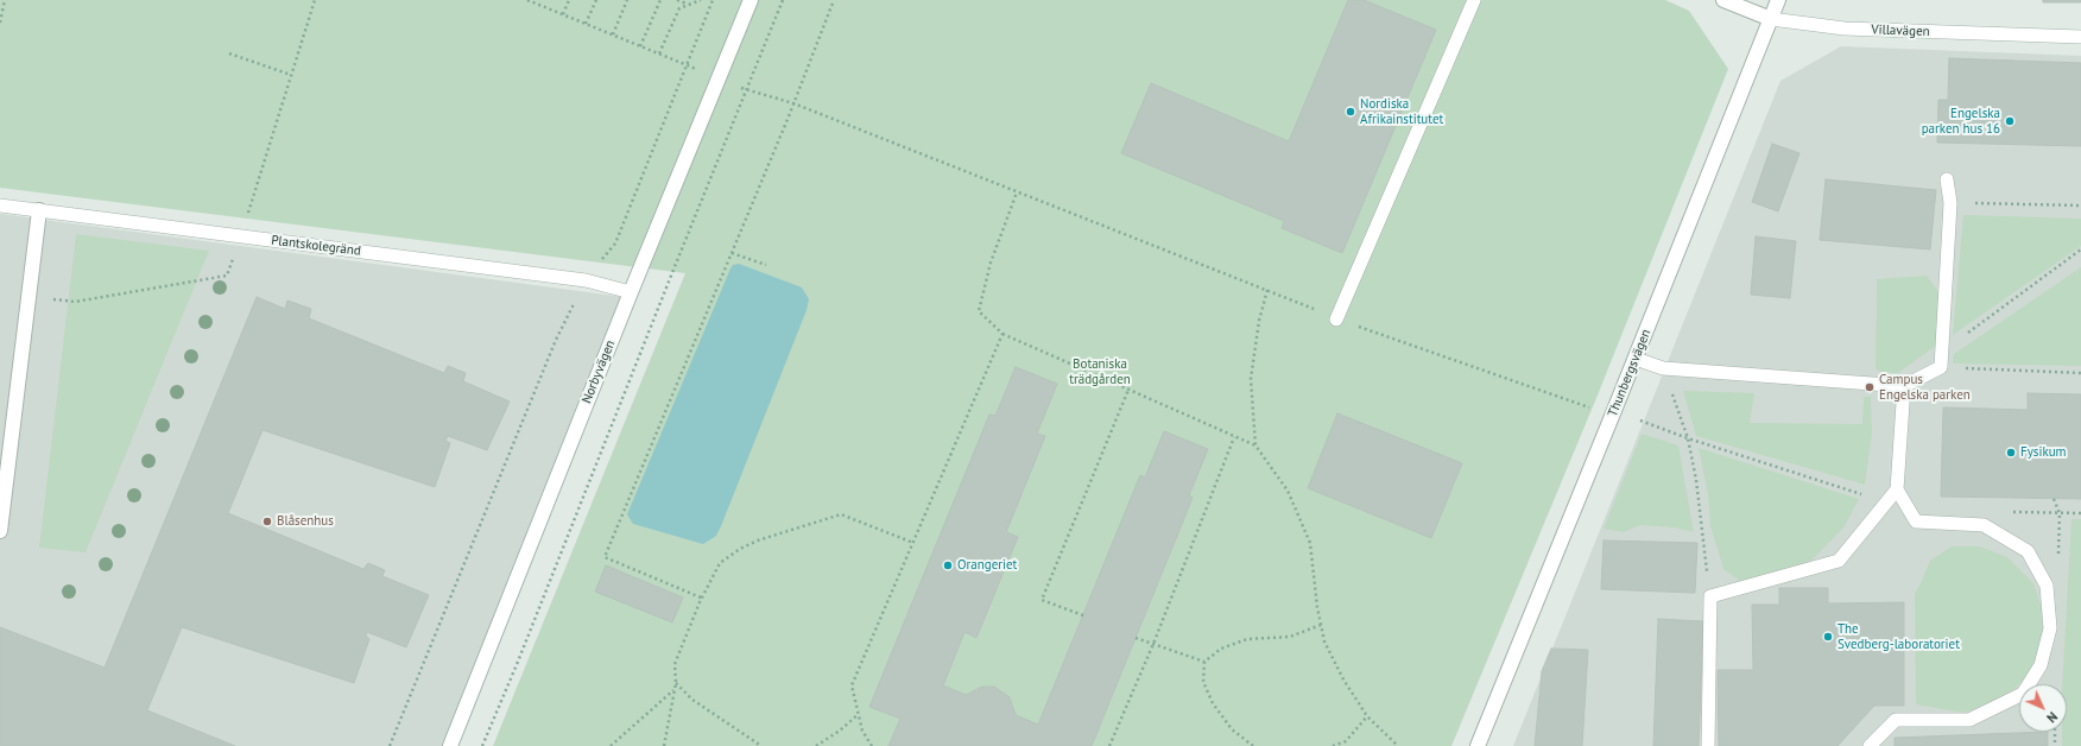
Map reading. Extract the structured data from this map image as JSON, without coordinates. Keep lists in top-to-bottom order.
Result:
{
  "streets": {
    "street": ["Villavägen", "Norbyvägen", "Thunbergsvägen"],
    "lane": ["Plantskolegränd"]
  },
  "crossings": [
    ["Villavägen", "Thunbergsvägen"],
    ["Plantskolegränd", "Norbyvägen"]
  ],
  "parks": ["Botaniska trädgården"],
  "places": [
    "Nordiska Afrikainstitutet",
    "Engelska parken hus 16",
    "Campus Engelska parken",
    "Fysikum",
    "Blåsenhus",
    "Orangeriet",
    "The Svedberg-laboratoriet"
  ],
  "north": "bottom right"
}
